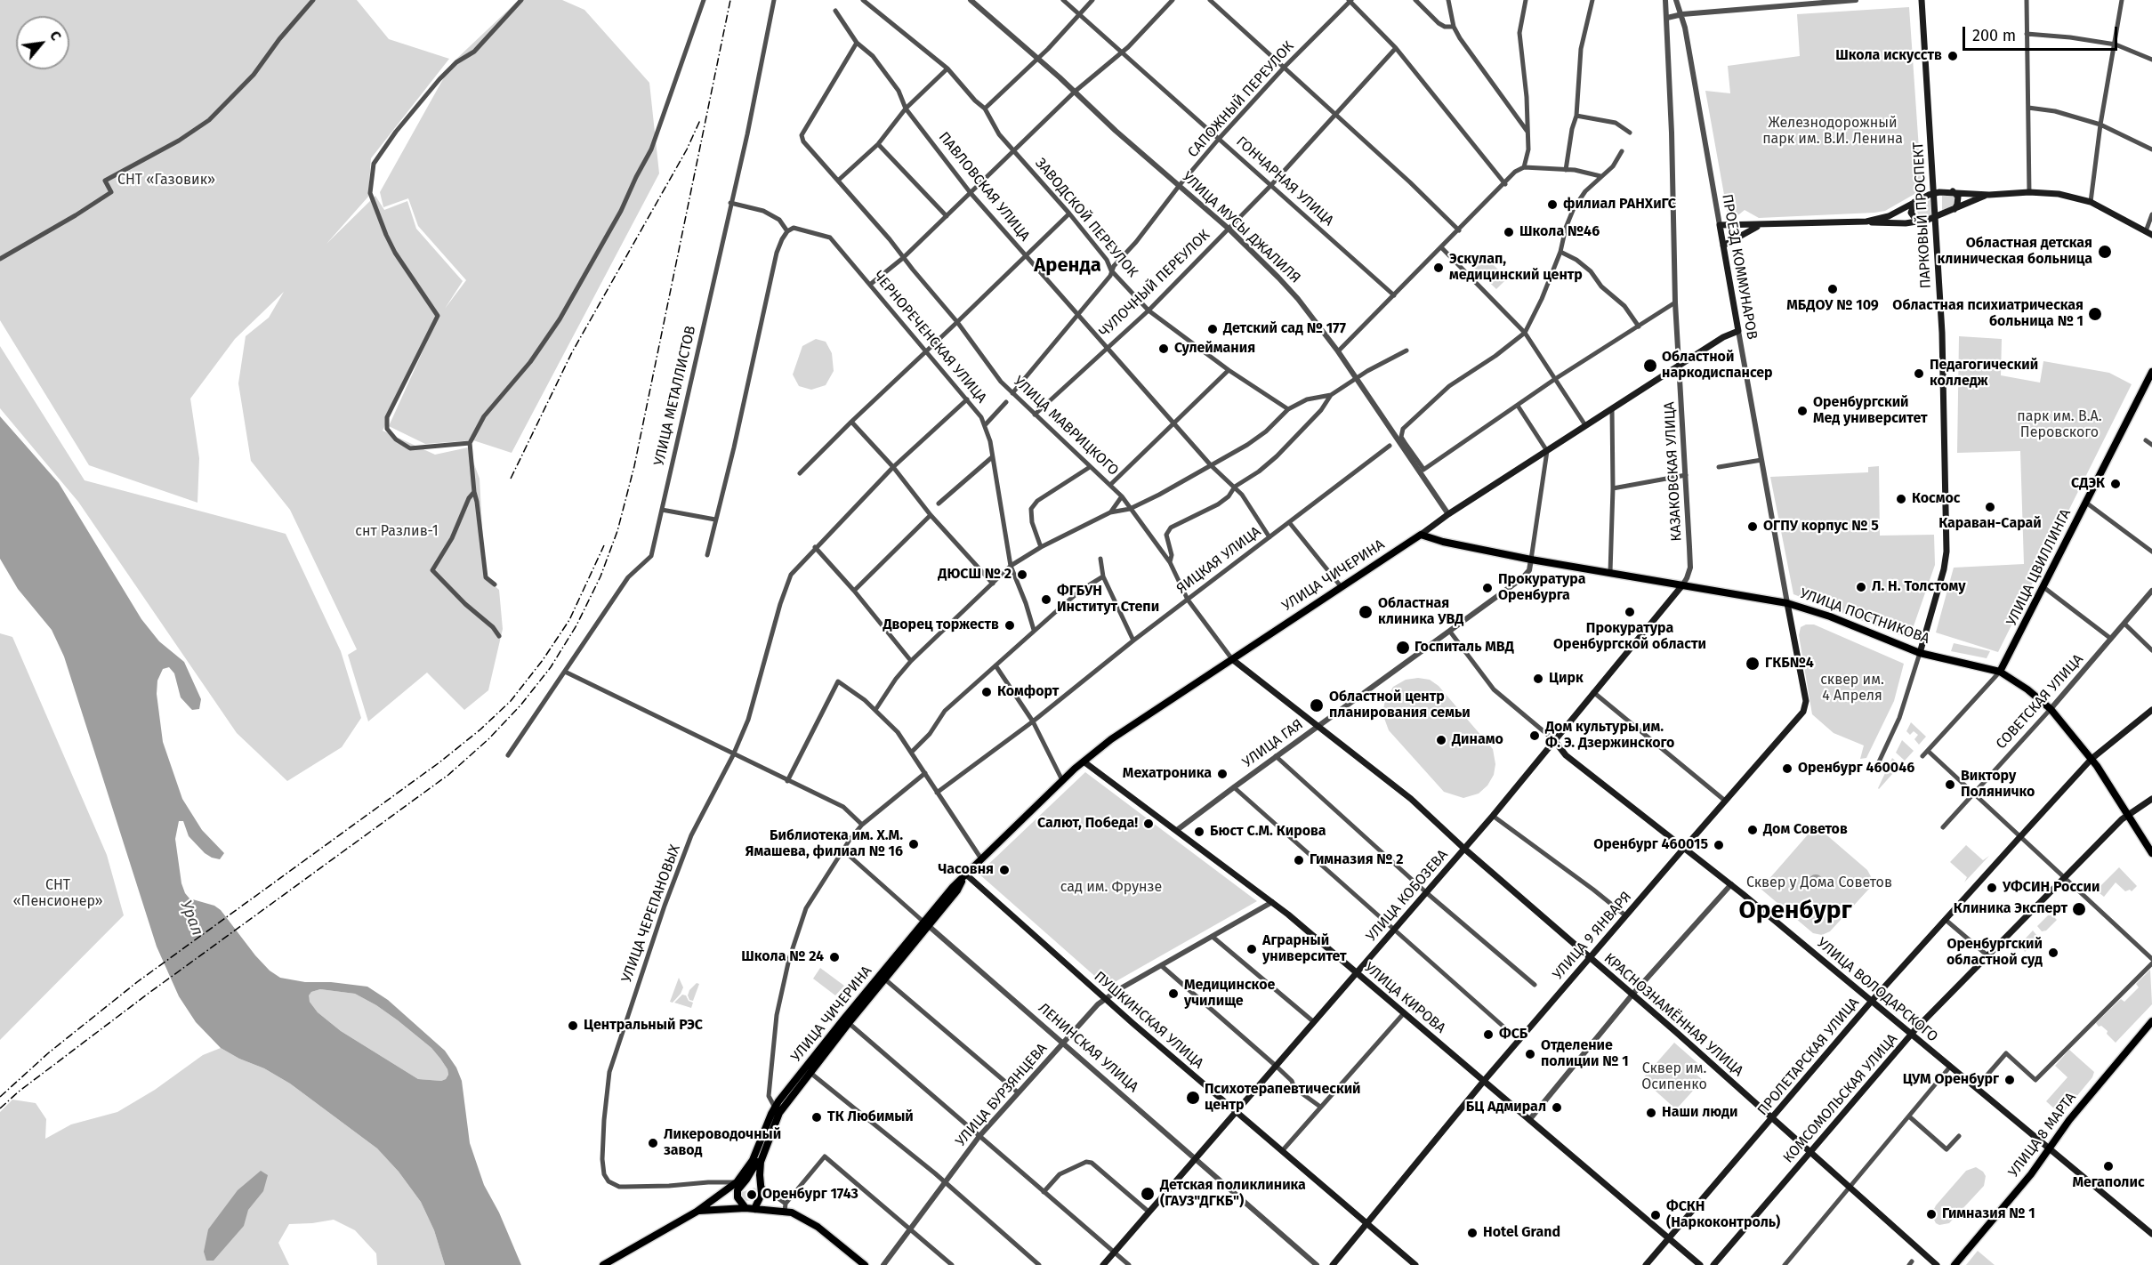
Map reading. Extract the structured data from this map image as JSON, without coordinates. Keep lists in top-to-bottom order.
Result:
{
  "streets": {
    "main road": [
      "ПАРКОВЫЙ ПРОСПЕКТ",
      "ПРОЕЗД КОММУНАРОВ",
      "УЛИЦА МАВРИЦКОГО",
      "УЛИЦА ЦВИЛЛИНГА",
      "УЛИЦА ЧИЧЕРИНА",
      "УЛИЦА ПОСТНИКОВА",
      "УЛИЦА КОБОЗЕВА",
      "УЛИЦА 9 ЯНВАРЯ",
      "УЛИЦА ВОЛОДАРСКОГО",
      "УЛИЦА КИРОВА",
      "КРАСНОЗНАМЁННАЯ УЛИЦА",
      "ПУШКИНСКАЯ УЛИЦА",
      "ПРОЛЕТАРСКАЯ УЛИЦА",
      "КОМСОМОЛЬСКАЯ УЛИЦА",
      "УЛИЦА 8 МАРТА"
    ],
    "street": [
      "САПОЖНЫЙ ПЕРЕУЛОК",
      "ГОНЧАРНАЯ УЛИЦА",
      "ПАВЛОВСКАЯ УЛИЦА",
      "ЗАВОДСКОЙ ПЕРЕУЛОК",
      "УЛИЦА МУСЫ ДЖАЛИЛЯ",
      "ЧУЛОЧНЫЙ ПЕРЕУЛОК",
      "ЧЕРНОРЕЧЕНСКАЯ УЛИЦА",
      "УЛИЦА МЕТАЛЛИСТОВ",
      "КАЗАКОВСКАЯ УЛИЦА",
      "ЯИЦКАЯ УЛИЦА",
      "СОВЕТСКАЯ УЛИЦА",
      "УЛИЦА ГАЯ",
      "УЛИЦА ЧЕРЕПАНОВЫХ",
      "ЛЕНИНСКАЯ УЛИЦА",
      "УЛИЦА БУРЗЯНЦЕВА"
    ]
  },
  "crossings": [
    ["САПОЖНЫЙ ПЕРЕУЛОК", "ГОНЧАРНАЯ УЛИЦА"],
    ["САПОЖНЫЙ ПЕРЕУЛОК", "ПАВЛОВСКАЯ УЛИЦА"],
    ["САПОЖНЫЙ ПЕРЕУЛОК", "ЗАВОДСКОЙ ПЕРЕУЛОК"],
    ["САПОЖНЫЙ ПЕРЕУЛОК", "УЛИЦА МУСЫ ДЖАЛИЛЯ"],
    ["САПОЖНЫЙ ПЕРЕУЛОК", "УЛИЦА МАВРИЦКОГО"],
    ["ГОНЧАРНАЯ УЛИЦА", "ЧУЛОЧНЫЙ ПЕРЕУЛОК"],
    ["ПАВЛОВСКАЯ УЛИЦА", "ЧУЛОЧНЫЙ ПЕРЕУЛОК"],
    ["ПАВЛОВСКАЯ УЛИЦА", "УЛИЦА МАВРИЦКОГО"],
    ["ПАВЛОВСКАЯ УЛИЦА", "ЯИЦКАЯ УЛИЦА"],
    ["ПАРКОВЫЙ ПРОСПЕКТ", "УЛИЦА ПОСТНИКОВА"],
    ["ЗАВОДСКОЙ ПЕРЕУЛОК", "ЧУЛОЧНЫЙ ПЕРЕУЛОК"],
    ["УЛИЦА МУСЫ ДЖАЛИЛЯ", "ЧУЛОЧНЫЙ ПЕРЕУЛОК"],
    ["УЛИЦА МУСЫ ДЖАЛИЛЯ", "УЛИЦА ЧИЧЕРИНА"],
    ["ПРОЕЗД КОММУНАРОВ", "УЛИЦА ЧИЧЕРИНА"],
    ["ПРОЕЗД КОММУНАРОВ", "УЛИЦА ПОСТНИКОВА"],
    ["ПРОЕЗД КОММУНАРОВ", "УЛИЦА 9 ЯНВАРЯ"],
    ["ЧУЛОЧНЫЙ ПЕРЕУЛОК", "УЛИЦА МАВРИЦКОГО"],
    ["ЧЕРНОРЕЧЕНСКАЯ УЛИЦА", "УЛИЦА ЧЕРЕПАНОВЫХ"],
    ["УЛИЦА МАВРИЦКОГО", "ЯИЦКАЯ УЛИЦА"],
    ["УЛИЦА МАВРИЦКОГО", "УЛИЦА ЧИЧЕРИНА"],
    ["УЛИЦА МАВРИЦКОГО", "УЛИЦА ГАЯ"],
    ["УЛИЦА МАВРИЦКОГО", "КРАСНОЗНАМЁННАЯ УЛИЦА"],
    ["КАЗАКОВСКАЯ УЛИЦА", "УЛИЦА ЧИЧЕРИНА"],
    ["КАЗАКОВСКАЯ УЛИЦА", "УЛИЦА ПОСТНИКОВА"],
    ["КАЗАКОВСКАЯ УЛИЦА", "УЛИЦА КОБОЗЕВА"],
    ["УЛИЦА ЦВИЛЛИНГА", "УЛИЦА ПОСТНИКОВА"],
    ["УЛИЦА ЧИЧЕРИНА", "УЛИЦА ПОСТНИКОВА"],
    ["УЛИЦА ЧИЧЕРИНА", "УЛИЦА ЧЕРЕПАНОВЫХ"],
    ["УЛИЦА ЧИЧЕРИНА", "УЛИЦА КИРОВА"],
    ["УЛИЦА ЧИЧЕРИНА", "ПУШКИНСКАЯ УЛИЦА"],
    ["УЛИЦА ЧИЧЕРИНА", "ЛЕНИНСКАЯ УЛИЦА"],
    ["УЛИЦА ПОСТНИКОВА", "СОВЕТСКАЯ УЛИЦА"],
    ["УЛИЦА ПОСТНИКОВА", "УЛИЦА ГАЯ"],
    ["УЛИЦА ПОСТНИКОВА", "УЛИЦА КОБОЗЕВА"],
    ["УЛИЦА ПОСТНИКОВА", "УЛИЦА 9 ЯНВАРЯ"],
    ["УЛИЦА ПОСТНИКОВА", "ПРОЛЕТАРСКАЯ УЛИЦА"],
    ["УЛИЦА ПОСТНИКОВА", "КОМСОМОЛЬСКАЯ УЛИЦА"],
    ["УЛИЦА ГАЯ", "УЛИЦА ВОЛОДАРСКОГО"],
    ["УЛИЦА ГАЯ", "УЛИЦА КИРОВА"],
    ["УЛИЦА ГАЯ", "КРАСНОЗНАМЁННАЯ УЛИЦА"],
    ["УЛИЦА КОБОЗЕВА", "УЛИЦА ВОЛОДАРСКОГО"],
    ["УЛИЦА КОБОЗЕВА", "УЛИЦА КИРОВА"],
    ["УЛИЦА КОБОЗЕВА", "КРАСНОЗНАМЁННАЯ УЛИЦА"],
    ["УЛИЦА КОБОЗЕВА", "ПУШКИНСКАЯ УЛИЦА"],
    ["УЛИЦА КОБОЗЕВА", "ЛЕНИНСКАЯ УЛИЦА"],
    ["УЛИЦА 9 ЯНВАРЯ", "УЛИЦА ВОЛОДАРСКОГО"],
    ["УЛИЦА 9 ЯНВАРЯ", "УЛИЦА КИРОВА"],
    ["УЛИЦА 9 ЯНВАРЯ", "КРАСНОЗНАМЁННАЯ УЛИЦА"],
    ["УЛИЦА 9 ЯНВАРЯ", "ПУШКИНСКАЯ УЛИЦА"],
    ["УЛИЦА ВОЛОДАРСКОГО", "ПРОЛЕТАРСКАЯ УЛИЦА"],
    ["УЛИЦА ВОЛОДАРСКОГО", "КОМСОМОЛЬСКАЯ УЛИЦА"],
    ["УЛИЦА ВОЛОДАРСКОГО", "УЛИЦА 8 МАРТА"],
    ["УЛИЦА КИРОВА", "ПРОЛЕТАРСКАЯ УЛИЦА"],
    ["УЛИЦА КИРОВА", "УЛИЦА БУРЗЯНЦЕВА"],
    ["КРАСНОЗНАМЁННАЯ УЛИЦА", "ПРОЛЕТАРСКАЯ УЛИЦА"],
    ["КРАСНОЗНАМЁННАЯ УЛИЦА", "КОМСОМОЛЬСКАЯ УЛИЦА"],
    ["ПУШКИНСКАЯ УЛИЦА", "УЛИЦА БУРЗЯНЦЕВА"],
    ["ЛЕНИНСКАЯ УЛИЦА", "УЛИЦА БУРЗЯНЦЕВА"]
  ],
  "districts": ["Аренда", "Оренбург"],
  "water": ["Урал"],
  "parks": [
    "Железнодорожный парк им. В.И. Ленина",
    "СНТ «Газовик»",
    "парк им. В.А. Перовского",
    "снт Разлив-1",
    "сквер им. 4 Апреля",
    "Сквер у Дома Советов",
    "СНТ «Пенсионер»",
    "сад им. Фрунзе",
    "Сквер им. Осипенко"
  ],
  "places": [
    "Школа искусcтв",
    "филиал РАНХиГС",
    "Школа №46",
    "Областная детская клиническая больница",
    "Эскулап, медицинский центр",
    "МБДОУ № 109",
    "Областная психиатрическая больница № 1",
    "Детский сад № 177",
    "Сулеймания",
    "Областной наркодиспансер",
    "Педагогический колледж",
    "Оренбургский Мед университет",
    "СДЭК",
    "Космос",
    "Караван-Сарай",
    "ОГПУ корпус № 5",
    "ДЮСШ № 2",
    "Л. Н. Толстому",
    "Прокуратура Оренбурга",
    "ФГБУН Институт Степи",
    "Областная клиника УВД",
    "Прокуратура Оренбургской области",
    "Дворец торжеств",
    "Госпиталь МВД",
    "ГКБ№4",
    "Цирк",
    "Комфорт",
    "Областной центр планирования семьи",
    "Дом культуры им. Ф. Э. Дзержинского",
    "Динамо",
    "Оренбург 460046",
    "Мехатроника",
    "Виктору Поляничко",
    "Салют, Победа!",
    "Дом Советов",
    "Бюст С.М. Кирова",
    "Библиотека им. Х.М. Ямашева, филиал № 16",
    "Оренбург 460015",
    "Гимназия № 2",
    "Часовня",
    "УФСИН России",
    "Клиника Эксперт",
    "Аграрный университет",
    "Оренбургский областной суд",
    "Школа № 24",
    "Медицинское училище",
    "Центральный РЭС",
    "ФСБ",
    "Отделение полиции № 1",
    "ЦУМ Оренбург",
    "Психотерапевтический центр",
    "БЦ Адмирал",
    "Наши люди",
    "ТК Любимый",
    "Ликероводочный завод",
    "Мегаполис",
    "Детская поликлиника (ГАУЗ\"ДГКБ\")",
    "Оренбург 1743",
    "Гимназия № 1",
    "ФСКН (Наркоконтроль)",
    "Hotel Grand"
  ],
  "scale_bar": "200 m",
  "north": "top right"
}
